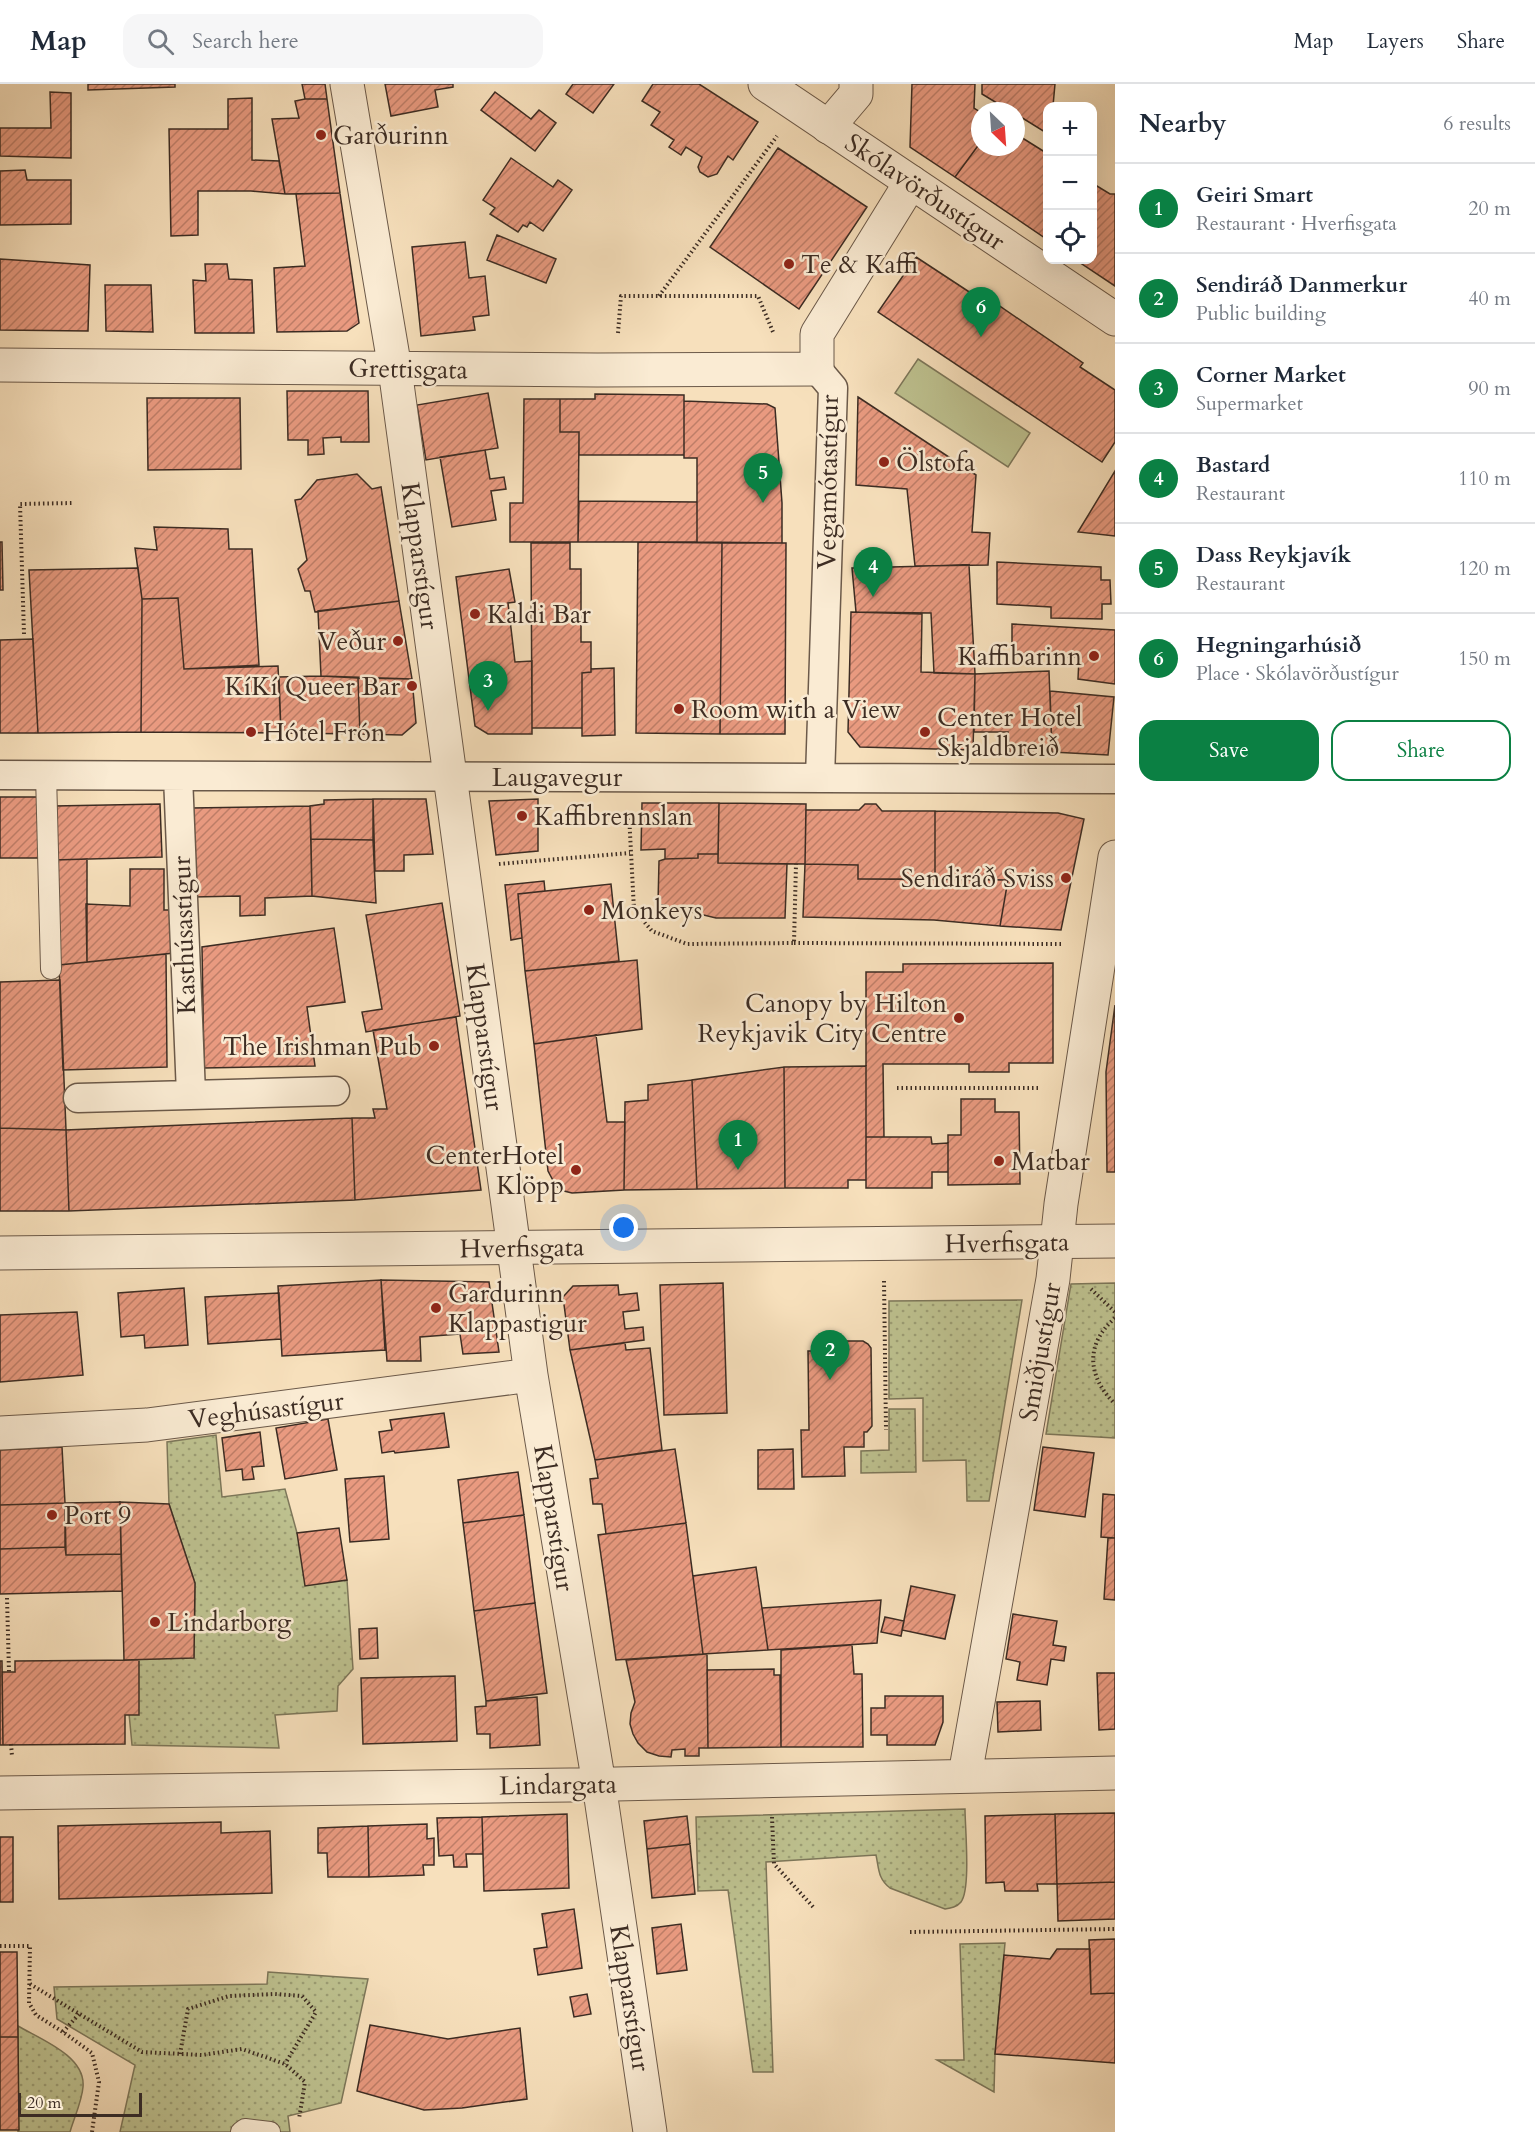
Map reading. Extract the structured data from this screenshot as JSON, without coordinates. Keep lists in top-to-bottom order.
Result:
{
  "streets": {
    "street": [
      "Skólavörðustígur",
      "Grettisgata",
      "Vegamótastígur",
      "Klapparstígur",
      "Laugavegur",
      "Kasthúsastígur",
      "Hverfisgata",
      "Smiðjustígur",
      "Veghúsastígur",
      "Lindargata"
    ]
  },
  "crossings": [
    ["Skólavörðustígur", "Vegamótastígur"],
    ["Grettisgata", "Vegamótastígur"],
    ["Grettisgata", "Klapparstígur"],
    ["Vegamótastígur", "Laugavegur"],
    ["Klapparstígur", "Laugavegur"],
    ["Klapparstígur", "Hverfisgata"],
    ["Klapparstígur", "Veghúsastígur"],
    ["Klapparstígur", "Lindargata"],
    ["Laugavegur", "Kasthúsastígur"],
    ["Hverfisgata", "Smiðjustígur"],
    ["Smiðjustígur", "Lindargata"]
  ],
  "places": [
    "Garðurinn",
    "Te & Kaffi",
    "Ölstofa",
    "Kaldi Bar",
    "Veður",
    "Kaffibarinn",
    "KíKí Queer Bar",
    "Room with a View",
    "Hótel Frón",
    "Center Hotel Skjaldbreið",
    "Kaffibrennslan",
    "Sendiráð Sviss",
    "Monkeys",
    "Canopy by Hilton Reykjavik City Centre",
    "The Irishman Pub",
    "Matbar",
    "CenterHotel Klöpp",
    "Gardurinn Klappastigur",
    "Port 9",
    "Lindarborg"
  ],
  "scale_bar": "20 m",
  "north": "bottom right",
  "page": {
    "header": "Map",
    "search": "Search here",
    "nav": ["Map", "Layers", "Share"],
    "heading": ["Nearby", "6 results"],
    "map_buttons": ["+", "−"],
    "list": [
      {
        "mark": "1",
        "name": "Geiri Smart",
        "note": "Restaurant · Hverfisgata",
        "value": "20 m"
      },
      {
        "mark": "2",
        "name": "Sendiráð Danmerkur",
        "note": "Public building",
        "value": "40 m"
      },
      {
        "mark": "3",
        "name": "Corner Market",
        "note": "Supermarket",
        "value": "90 m"
      },
      {
        "mark": "4",
        "name": "Bastard",
        "note": "Restaurant",
        "value": "110 m"
      },
      {
        "mark": "5",
        "name": "Dass Reykjavík",
        "note": "Restaurant",
        "value": "120 m"
      },
      {
        "mark": "6",
        "name": "Hegningarhúsið",
        "note": "Place · Skólavörðustígur",
        "value": "150 m"
      }
    ],
    "pins": [
      "6",
      "5",
      "4",
      "3",
      "1",
      "2"
    ],
    "buttons": ["Save", "Share"],
    "scale": "20 m"
  }
}
